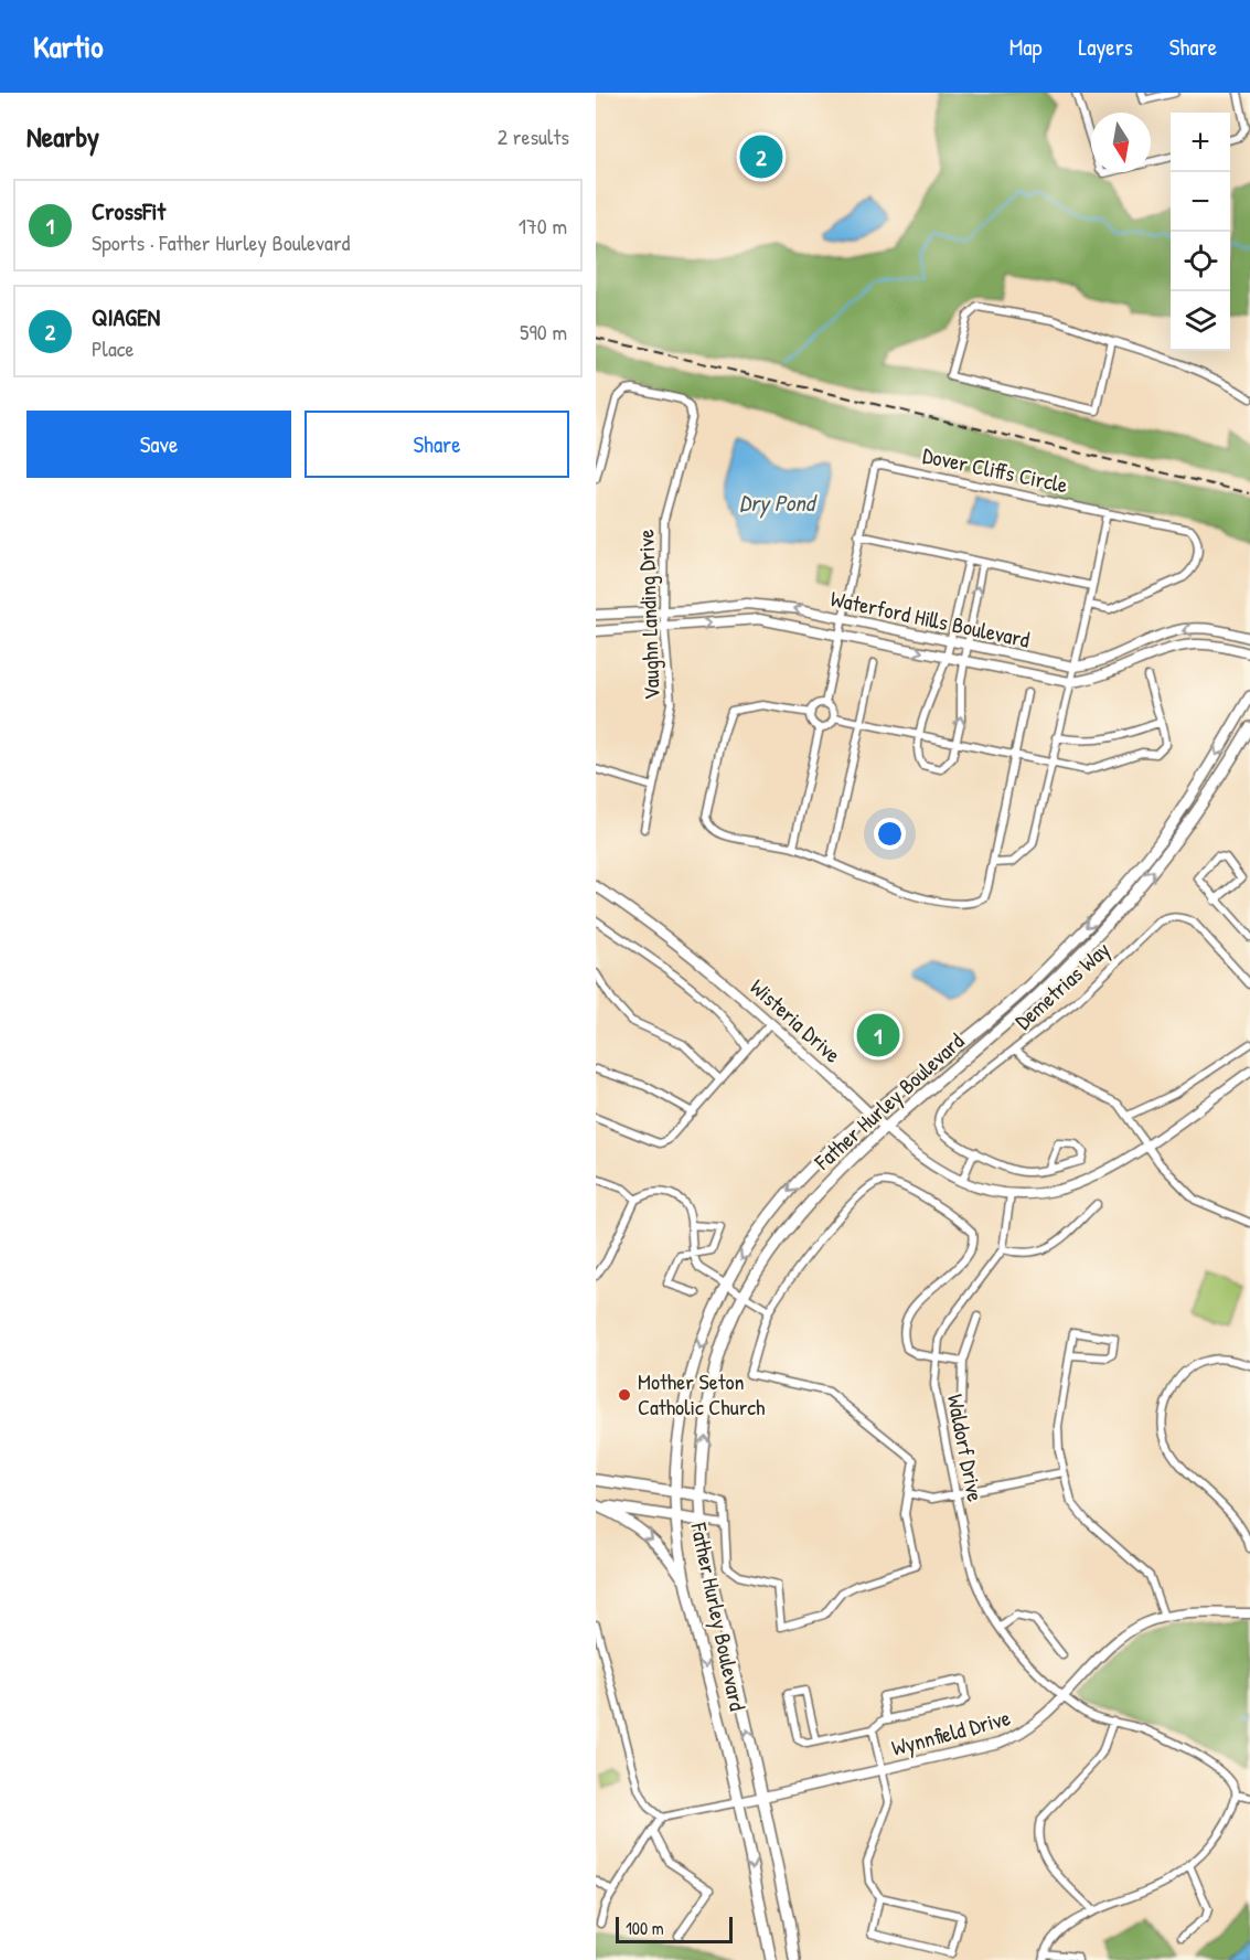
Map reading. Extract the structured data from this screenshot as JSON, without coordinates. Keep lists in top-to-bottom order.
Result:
{
  "streets": {
    "main road": ["Father Hurley Boulevard"],
    "street": [
      "Dover Cliffs Circle",
      "Vaughn Landing Drive",
      "Waterford Hills Boulevard",
      "Demetrias Way",
      "Wisteria Drive",
      "Waldorf Drive",
      "Wynnfield Drive"
    ]
  },
  "crossings": [
    ["Dover Cliffs Circle", "Waterford Hills Boulevard"],
    ["Vaughn Landing Drive", "Waterford Hills Boulevard"],
    ["Wisteria Drive", "Father Hurley Boulevard"],
    ["Wisteria Drive", "Waldorf Drive"],
    ["Father Hurley Boulevard", "Wynnfield Drive"],
    ["Waldorf Drive", "Wynnfield Drive"]
  ],
  "water": ["Dry Pond"],
  "places": ["Mother Seton Catholic Church"],
  "scale_bar": "100 m",
  "north": "bottom",
  "page": {
    "header": "Kartio",
    "nav": ["Map", "Layers", "Share"],
    "heading": ["Nearby", "2 results"],
    "map_buttons": ["+", "−"],
    "pins": ["2", "1"],
    "list": [
      {
        "mark": "1",
        "name": "CrossFit",
        "note": "Sports · Father Hurley Boulevard",
        "value": "170 m"
      },
      {
        "mark": "2",
        "name": "QIAGEN",
        "note": "Place",
        "value": "590 m"
      }
    ],
    "buttons": ["Save", "Share"],
    "scale": "100 m"
  }
}
